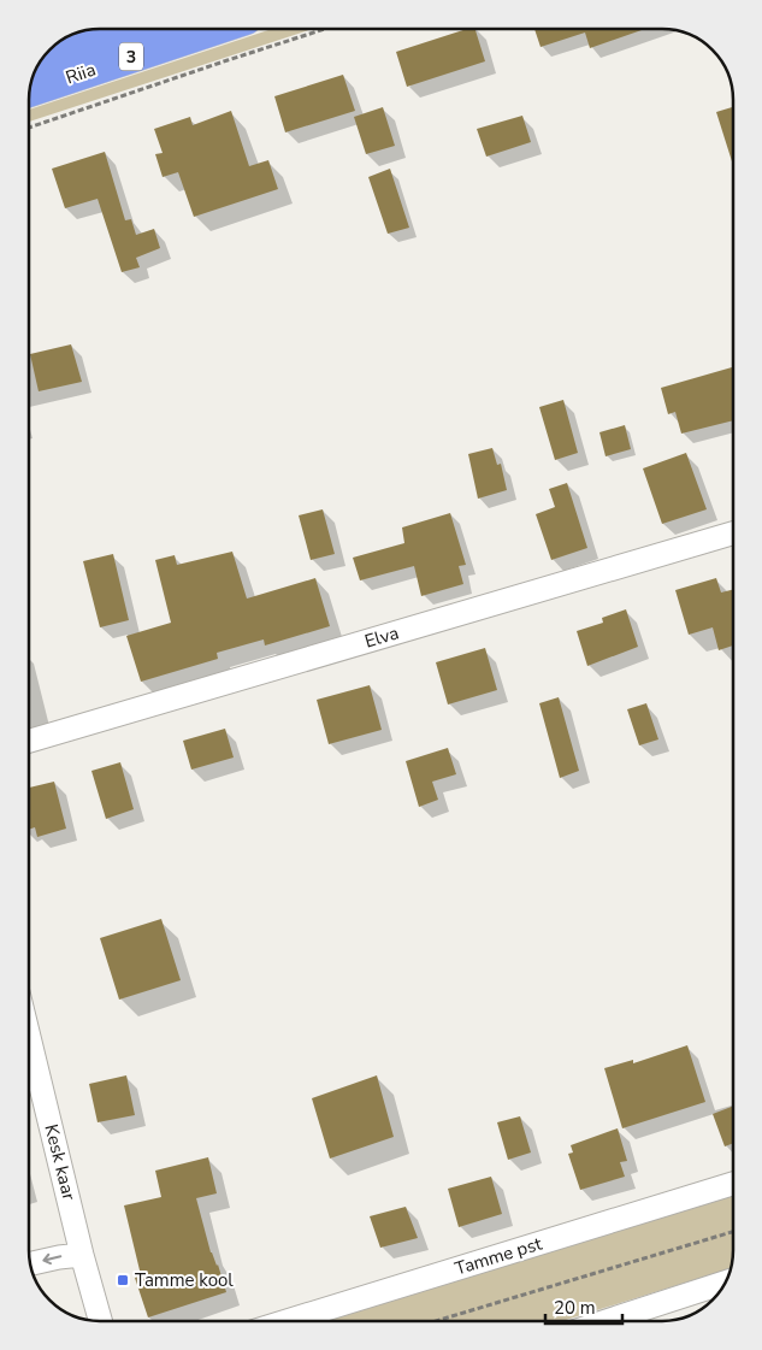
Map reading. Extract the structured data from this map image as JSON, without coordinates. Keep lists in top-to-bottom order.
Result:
{
  "streets": {
    "highway": ["3", "Riia"],
    "street": ["Elva", "Kesk kaar", "Tamme pst"]
  },
  "places": {
    "transit": ["Tamme kool"]
  },
  "scale_bar": "20 m"
}
